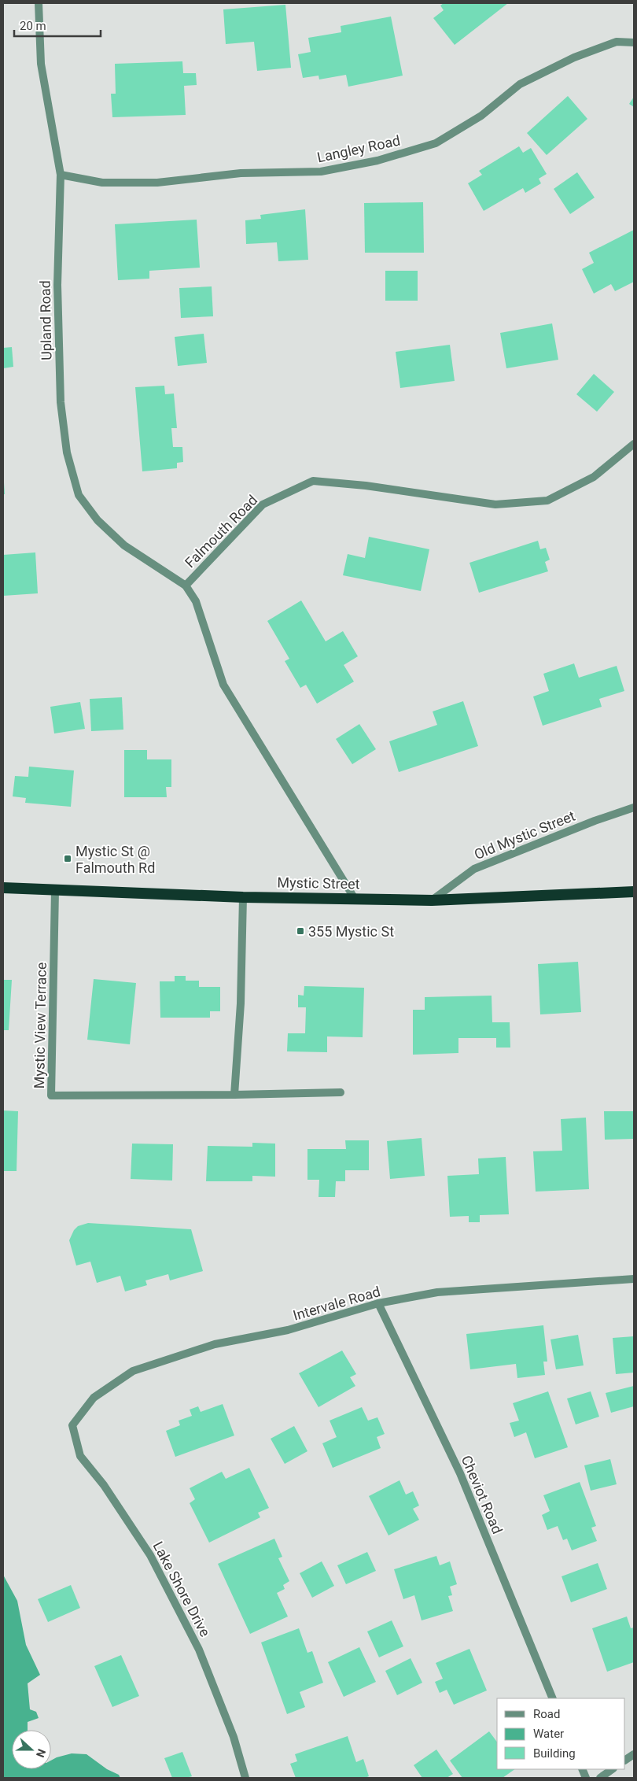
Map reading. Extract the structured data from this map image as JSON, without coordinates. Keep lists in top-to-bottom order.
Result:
{
  "streets": {
    "highway": ["Mystic Street"],
    "street": [
      "Langley Road",
      "Upland Road",
      "Falmouth Road",
      "Old Mystic Street",
      "Mystic View Terrace",
      "Intervale Road",
      "Cheviot Road",
      "Lake Shore Drive"
    ]
  },
  "crossings": [
    ["Langley Road", "Upland Road"],
    ["Upland Road", "Falmouth Road"],
    ["Falmouth Road", "Mystic Street"],
    ["Old Mystic Street", "Mystic Street"],
    ["Mystic Street", "Mystic View Terrace"],
    ["Intervale Road", "Cheviot Road"],
    ["Intervale Road", "Lake Shore Drive"]
  ],
  "places": {
    "transit": ["Mystic St @ Falmouth Rd", "355 Mystic St"]
  },
  "legend": ["Road", "Water", "Building"],
  "scale_bar": "20 m",
  "north": "right"
}
